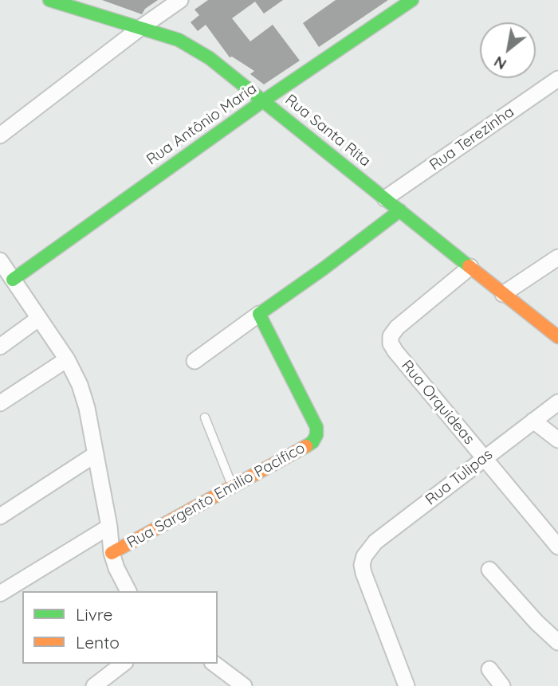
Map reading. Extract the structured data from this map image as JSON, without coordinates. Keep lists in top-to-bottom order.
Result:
{
  "streets": {
    "street": [
      "Rua Antônio Maria",
      "Rua Santa Rita",
      "Rua Terezinha",
      "Rua Orquideas",
      "Rua Tulipas",
      "Rua Sargento Emilio Pacifico"
    ]
  },
  "crossings": [
    ["Rua Antônio Maria", "Rua Santa Rita"],
    ["Rua Santa Rita", "Rua Terezinha"],
    ["Rua Santa Rita", "Rua Orquideas"],
    ["Rua Orquideas", "Rua Tulipas"]
  ],
  "legend": ["Livre", "Lento"],
  "north": "bottom left"
}
